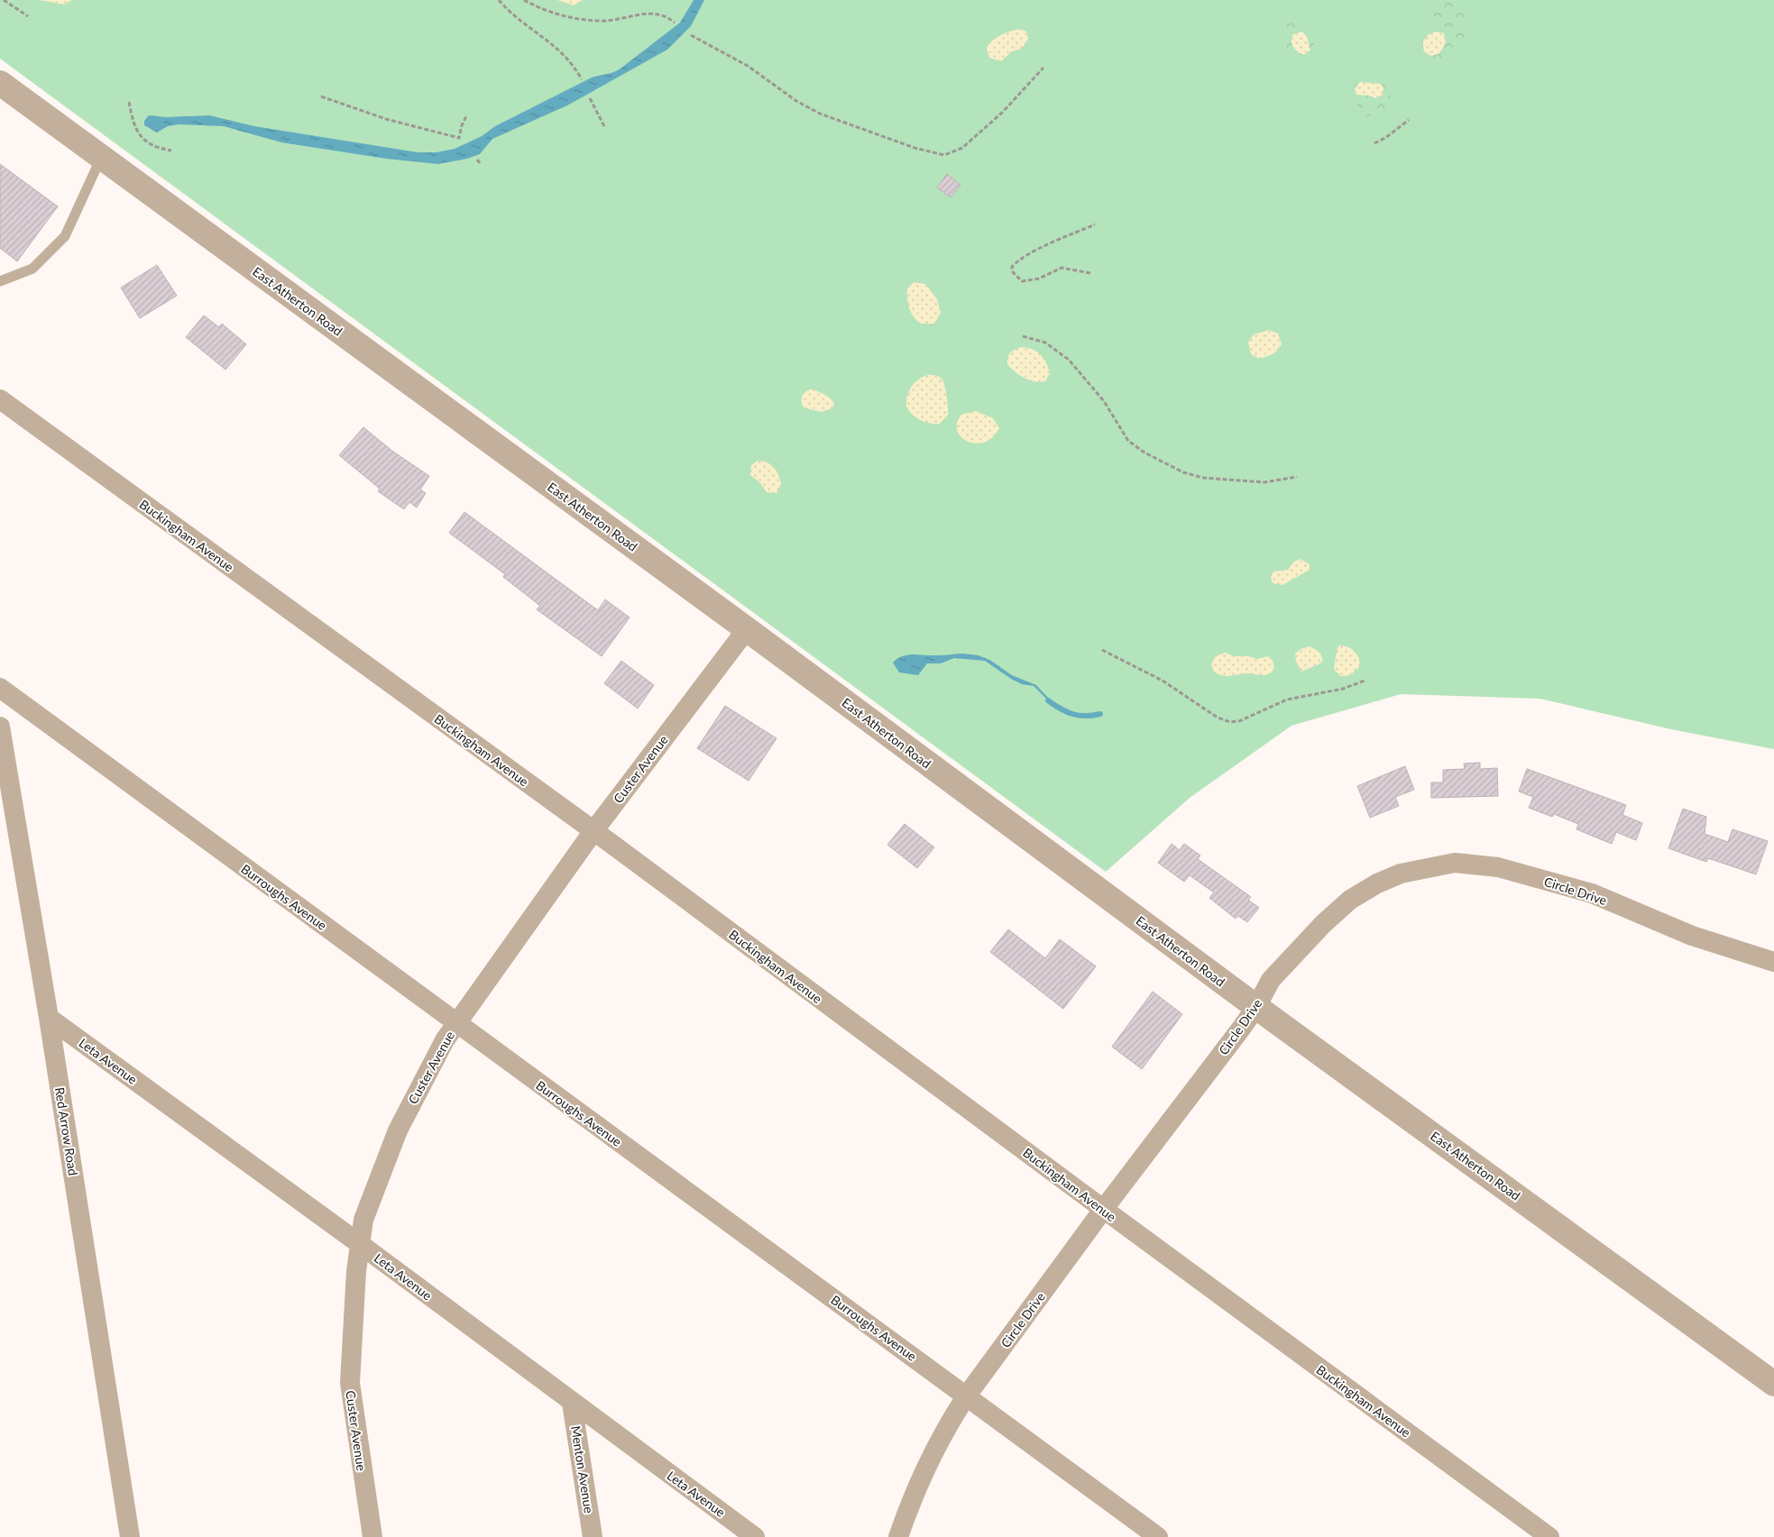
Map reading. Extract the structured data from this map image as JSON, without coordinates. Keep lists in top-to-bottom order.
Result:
{
  "streets": {
    "street": [
      "East Atherton Road",
      "Buckingham Avenue",
      "Custer Avenue",
      "Circle Drive",
      "Burroughs Avenue",
      "Leta Avenue",
      "Red Arrow Road",
      "Menton Avenue"
    ]
  },
  "crossings": [
    ["East Atherton Road", "Custer Avenue"],
    ["East Atherton Road", "Circle Drive"],
    ["Buckingham Avenue", "Custer Avenue"],
    ["Buckingham Avenue", "Circle Drive"],
    ["Custer Avenue", "Burroughs Avenue"],
    ["Custer Avenue", "Leta Avenue"],
    ["Circle Drive", "Burroughs Avenue"],
    ["Leta Avenue", "Red Arrow Road"],
    ["Leta Avenue", "Menton Avenue"]
  ]
}
